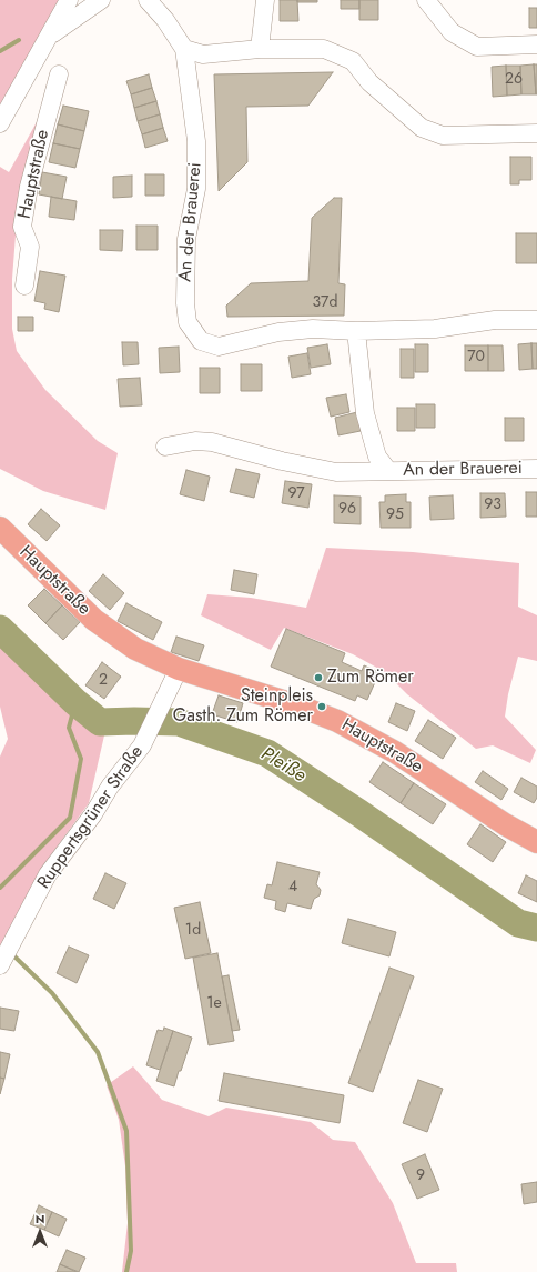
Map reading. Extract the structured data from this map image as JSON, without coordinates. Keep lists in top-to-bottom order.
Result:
{
  "streets": {
    "main road": ["Hauptstraße"],
    "street": ["An der Brauerei", "Ruppertsgrüner Straße"]
  },
  "crossings": [
    ["Hauptstraße", "Ruppertsgrüner Straße"]
  ],
  "water": ["Pleiße"],
  "places": ["Zum Römer", "Steinpleis Gasth. Zum Römer"],
  "house_numbers": [
    "26",
    "37d",
    "70",
    "97",
    "93",
    "96",
    "95",
    "2",
    "4",
    "1d",
    "1e",
    "9"
  ],
  "north": "top"
}
